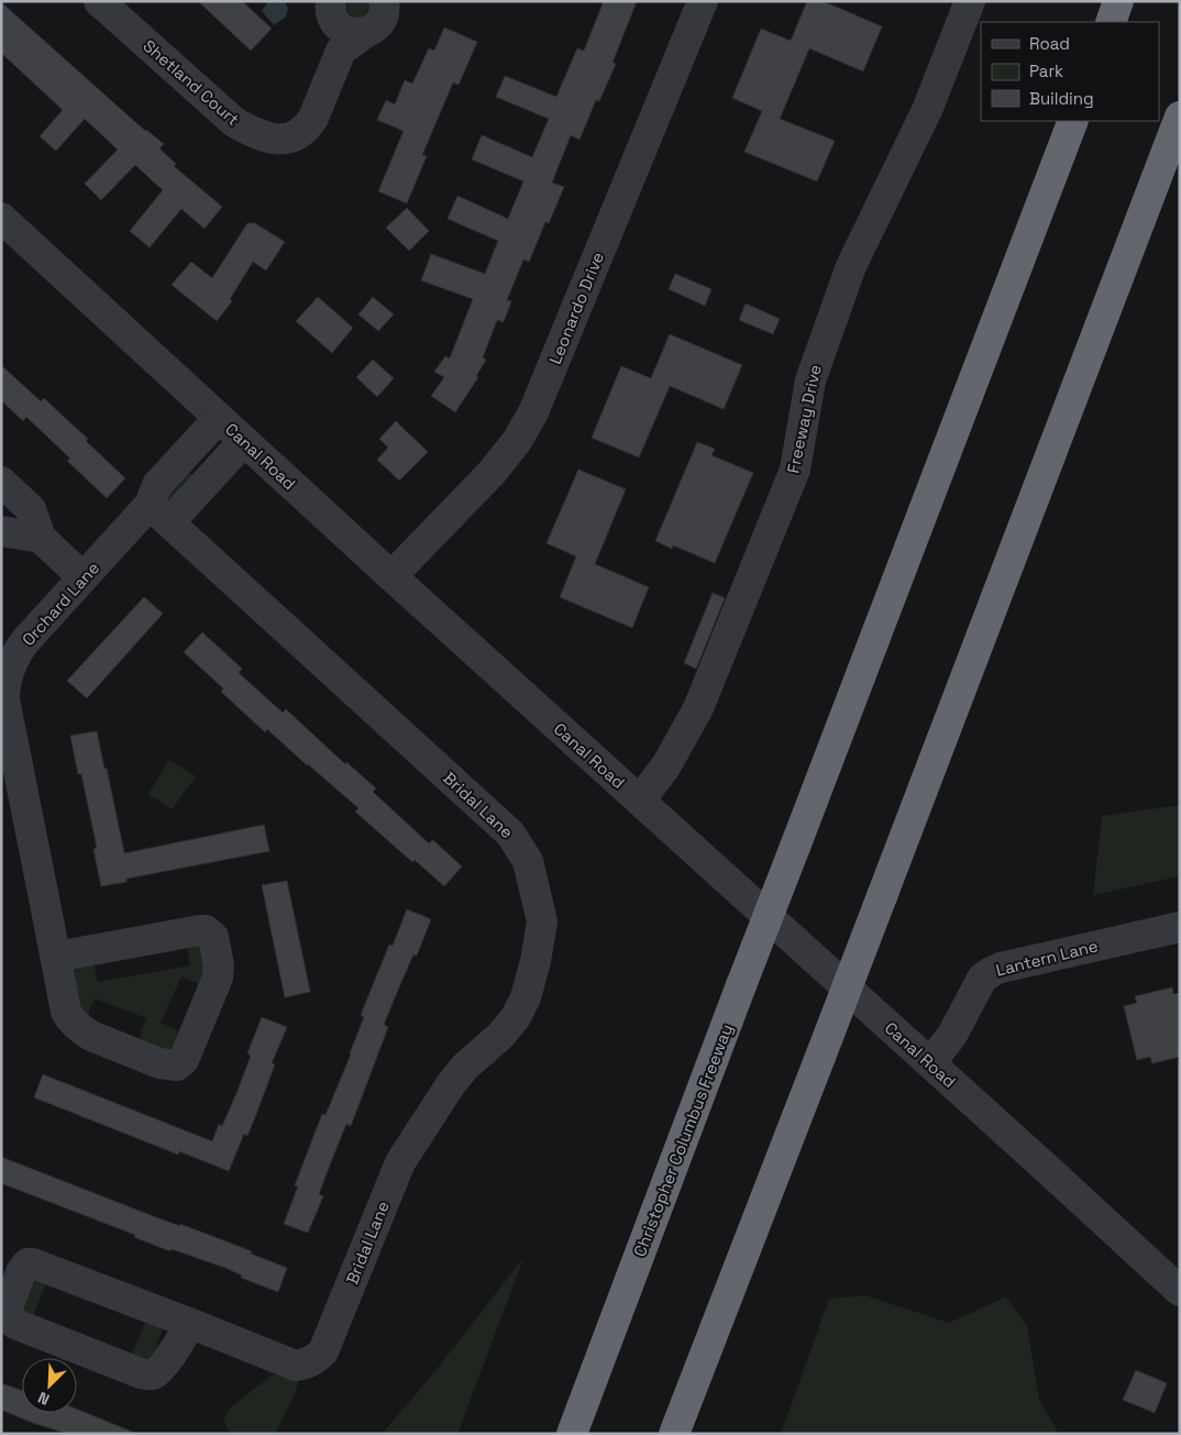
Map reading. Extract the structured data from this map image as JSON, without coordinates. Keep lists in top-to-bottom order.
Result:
{
  "streets": {
    "highway": ["Christopher Columbus Freeway"],
    "street": [
      "Shetland Court",
      "Leonardo Drive",
      "Freeway Drive",
      "Canal Road",
      "Orchard Lane",
      "Bridal Lane",
      "Lantern Lane"
    ]
  },
  "crossings": [
    ["Leonardo Drive", "Canal Road"],
    ["Freeway Drive", "Canal Road"],
    ["Canal Road", "Orchard Lane"],
    ["Canal Road", "Lantern Lane"],
    ["Orchard Lane", "Bridal Lane"]
  ],
  "legend": ["Road", "Park", "Building"],
  "north": "bottom left"
}
